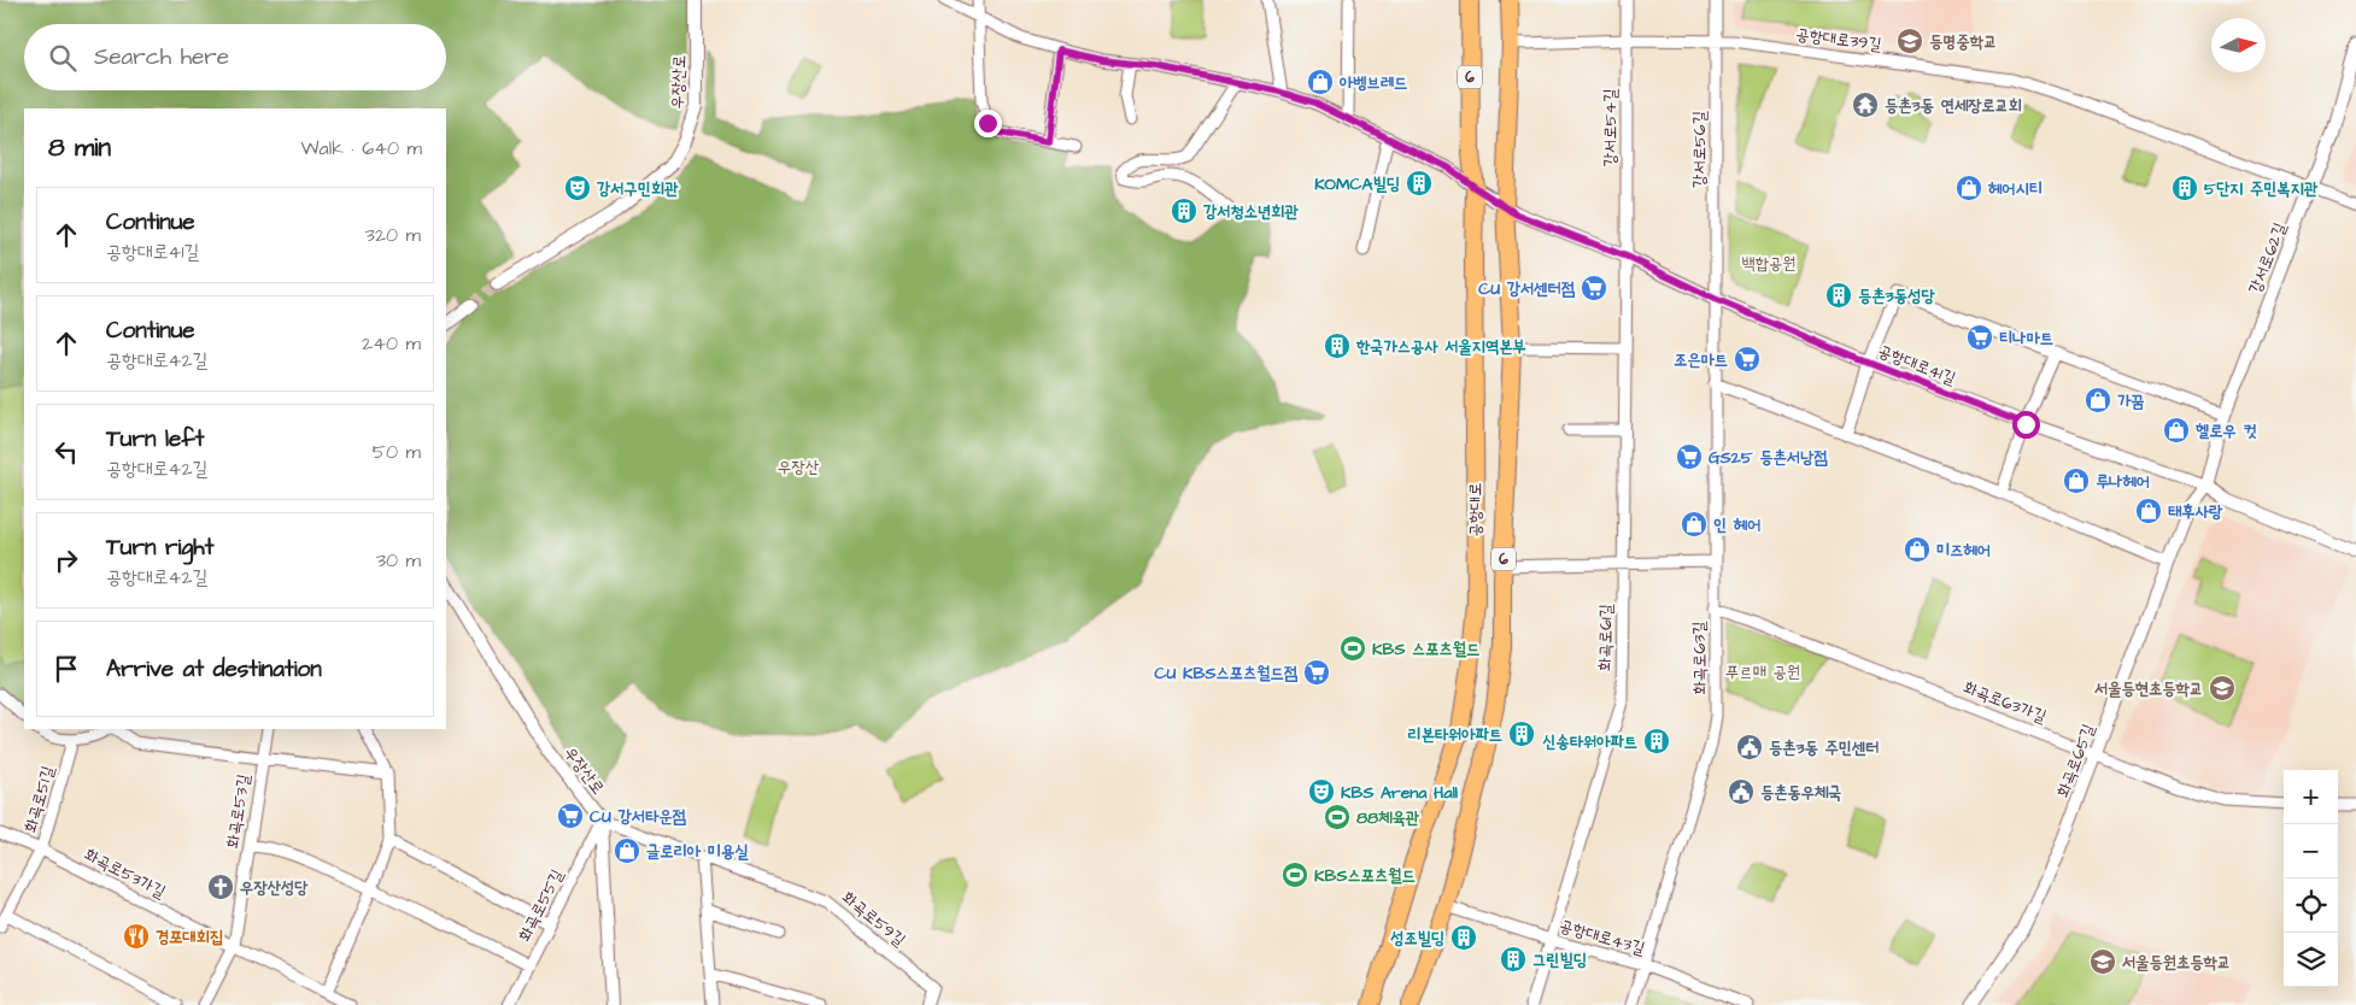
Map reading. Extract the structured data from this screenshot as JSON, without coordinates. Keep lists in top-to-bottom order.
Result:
{
  "streets": {
    "main road": ["6", "공항대로"],
    "street": [
      "공항대로39길",
      "우장산로",
      "강서로54길",
      "강서로56길",
      "강서로62길",
      "공항대로41길",
      "화곡로61길",
      "화곡로63길",
      "화곡로63가길",
      "화곡로65길",
      "화곡로51길",
      "화곡로53길",
      "화곡로53가길",
      "화곡로55길",
      "화곡로59길",
      "공항대로43길"
    ]
  },
  "crossings": [
    ["공항대로39길", "강서로54길"],
    ["공항대로39길", "강서로56길"],
    ["공항대로39길", "강서로62길"],
    ["공항대로39길", "공항대로"],
    ["우장산로", "화곡로55길"],
    ["우장산로", "화곡로59길"],
    ["강서로54길", "공항대로41길"],
    ["강서로54길", "화곡로61길"],
    ["강서로56길", "공항대로41길"],
    ["강서로56길", "화곡로63길"],
    ["강서로62길", "공항대로41길"],
    ["강서로62길", "화곡로65길"],
    ["공항대로41길", "공항대로"],
    ["공항대로41길", "화곡로61길"],
    ["공항대로41길", "화곡로63길"],
    ["공항대로41길", "화곡로65길"],
    ["공항대로", "공항대로43길"],
    ["화곡로61길", "공항대로43길"],
    ["화곡로63길", "화곡로63가길"],
    ["화곡로63길", "공항대로43길"],
    ["화곡로63가길", "화곡로65길"],
    ["화곡로51길", "화곡로53가길"],
    ["화곡로53길", "화곡로53가길"],
    ["화곡로55길", "화곡로59길"]
  ],
  "parks": ["백합공원", "우장산", "푸르매 공원"],
  "places": {
    "school or university": ["등명중학교", "서울등현초등학교", "서울등원초등학교"],
    "shop": [
      "아벵브레드",
      "헤어시티",
      "가꿈",
      "헬로우 컷",
      "루나헤어",
      "태후사랑",
      "인 헤어",
      "미즈헤어",
      "글로리아 미용실"
    ],
    "temple": ["등촌3동 연세장로교회"],
    "building": [
      "KOMCA빌딩",
      "5단지 주민복지관",
      "강서청소년회관",
      "등촌3동성당",
      "한국가스공사 서울지역본부",
      "리본타워아파트",
      "신송타워아파트",
      "성조빌딩",
      "그린빌딩"
    ],
    "theatre": ["강서구민회관", "KBS Arena Hall"],
    "supermarket": [
      "CU 강서센터점",
      "티나마트",
      "조은마트",
      "GS25 등촌서낭점",
      "CU KBS스포츠월드점",
      "CU 강서타운점"
    ],
    "sports": ["KBS 스포츠월드", "88체육관", "KBS스포츠월드"],
    "public building": ["등촌3동 주민센터", "등촌동우체국"],
    "church": ["우장산성당"],
    "restaurant": ["경포대회집"]
  },
  "north": "right",
  "page": {
    "search": "Search here",
    "heading": ["8 min", "Walk · 640 m"],
    "list": [
      ["Continue", "공항대로41길", "320 m"],
      ["Continue", "공항대로42길", "240 m"],
      ["Turn left", "공항대로42길", "50 m"],
      ["Turn right", "공항대로42길", "30 m"],
      "Arrive at destination"
    ],
    "map_buttons": ["+", "−"]
  }
}
